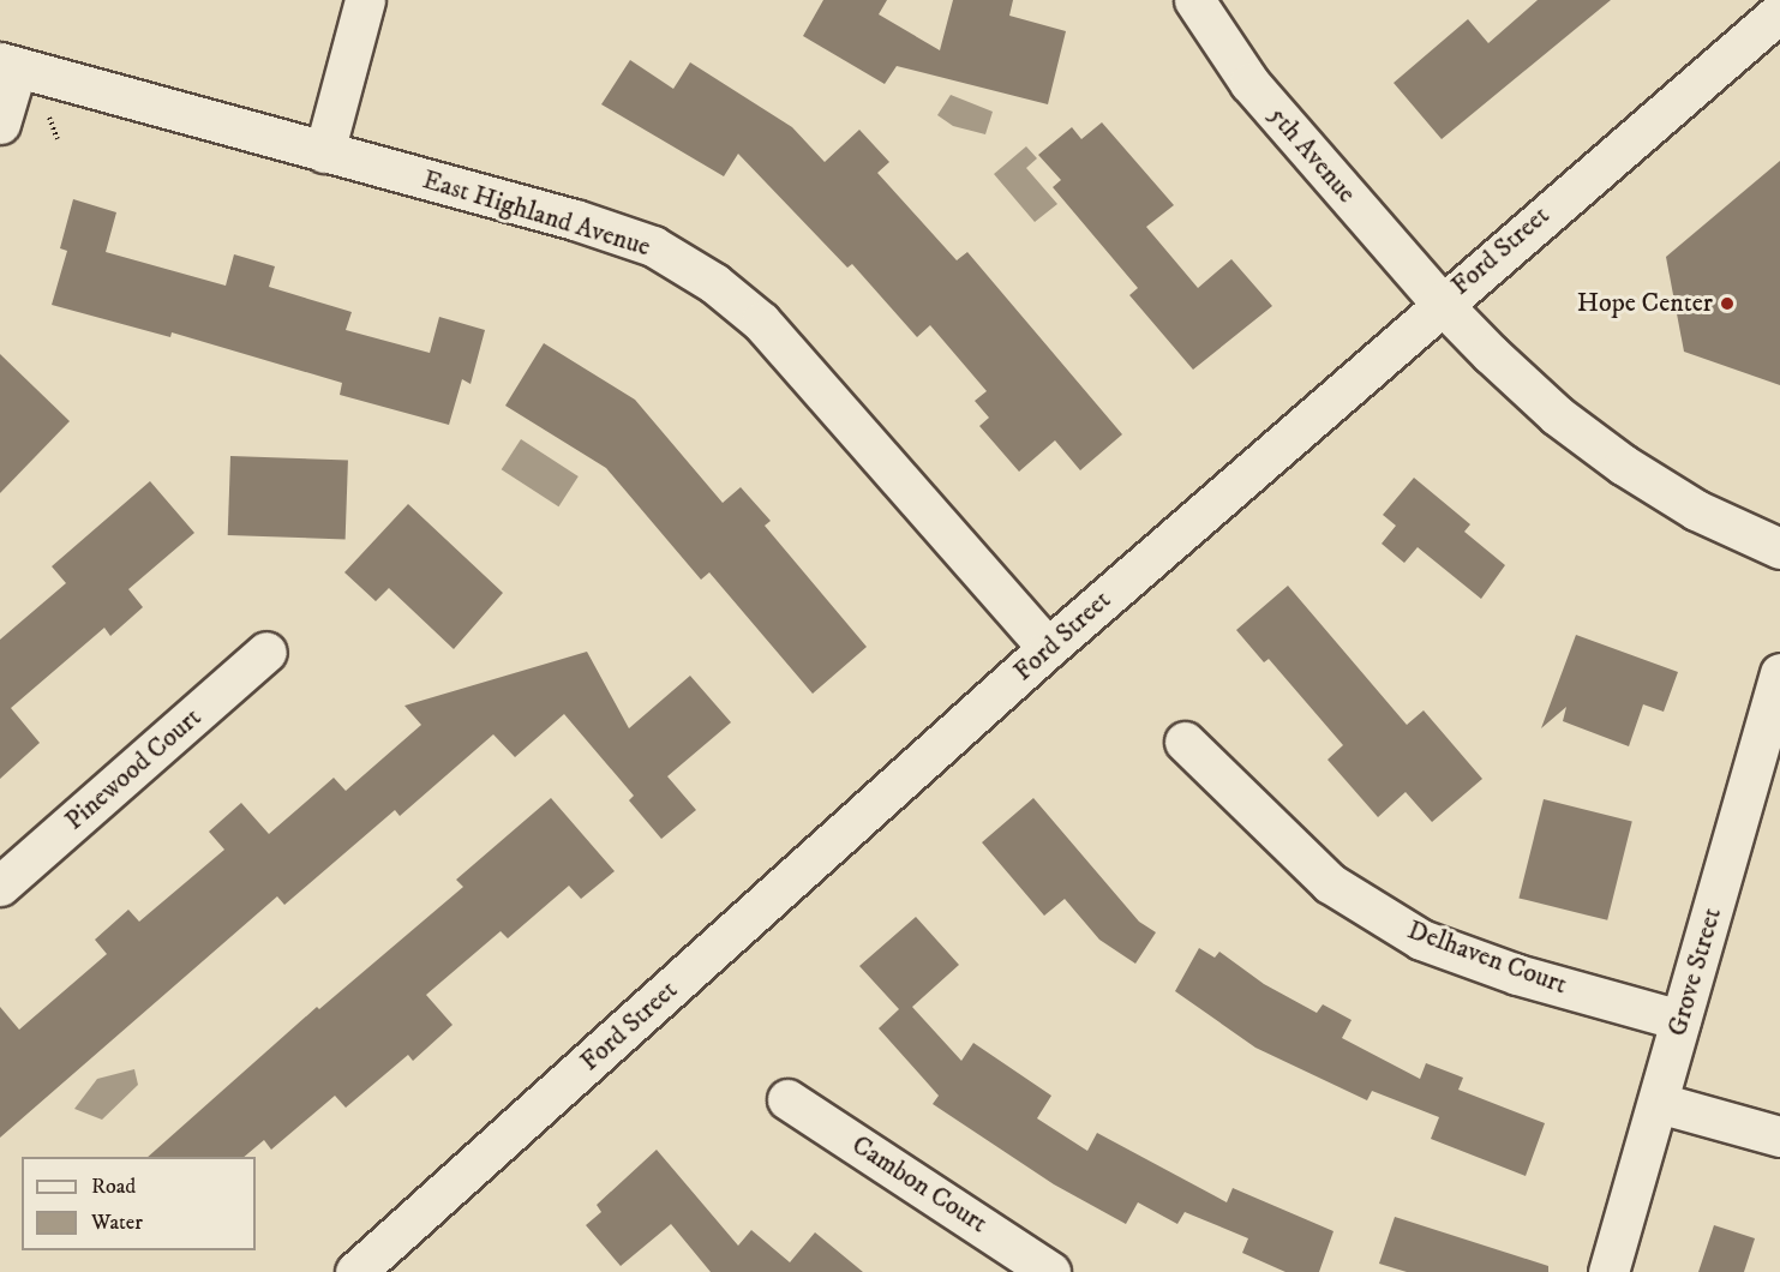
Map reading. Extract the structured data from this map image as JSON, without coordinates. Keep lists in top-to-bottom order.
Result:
{
  "streets": {
    "street": [
      "5th Avenue",
      "East Highland Avenue",
      "Ford Street",
      "Pinewood Court",
      "Delhaven Court",
      "Grove Street",
      "Cambon Court"
    ]
  },
  "crossings": [
    ["5th Avenue", "Ford Street"],
    ["East Highland Avenue", "Ford Street"],
    ["Delhaven Court", "Grove Street"]
  ],
  "places": ["Hope Center"],
  "legend": ["Road", "Water"]
}
